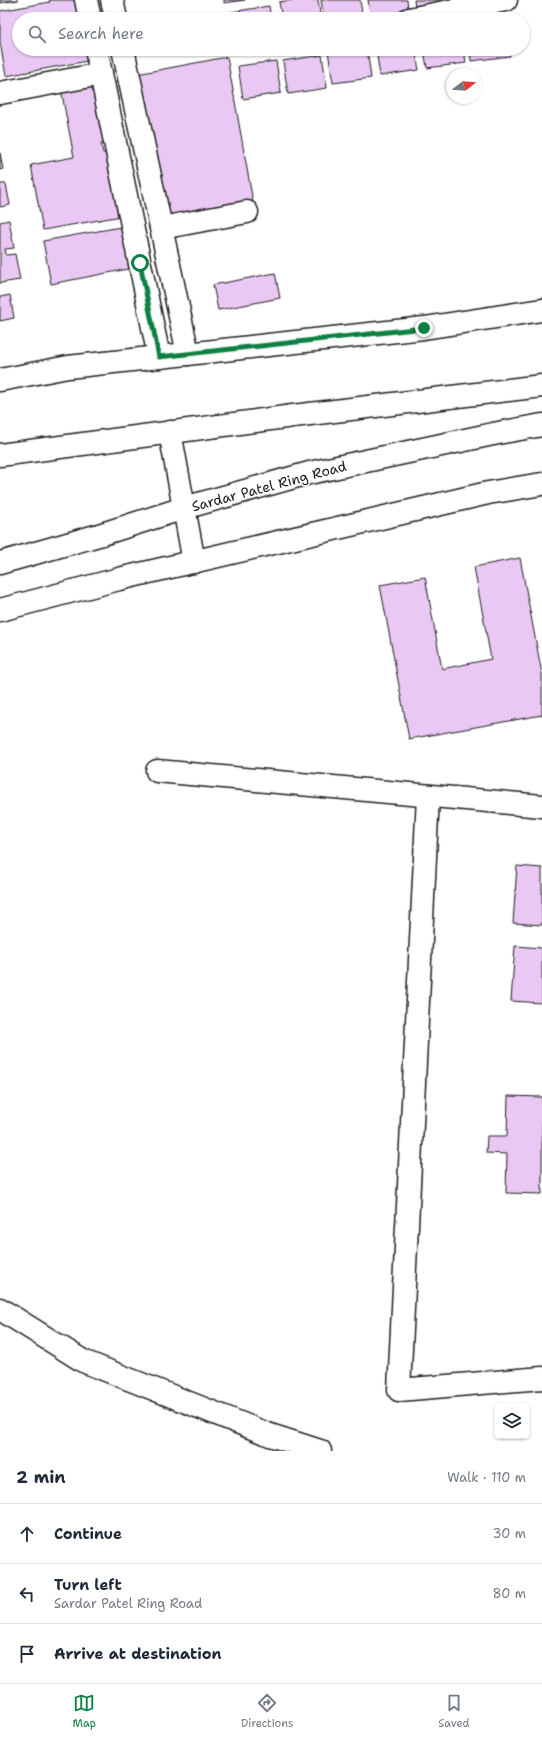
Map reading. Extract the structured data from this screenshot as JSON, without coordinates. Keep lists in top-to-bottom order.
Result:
{
  "streets": {
    "main road": ["Sardar Patel Ring Road"]
  },
  "north": "right",
  "page": {
    "search": "Search here",
    "heading": ["2 min", "Walk · 110 m"],
    "list": [
      ["Continue", "30 m"],
      ["Turn left", "Sardar Patel Ring Road", "80 m"],
      "Arrive at destination"
    ],
    "nav": ["Map", "Directions", "Saved"]
  }
}
